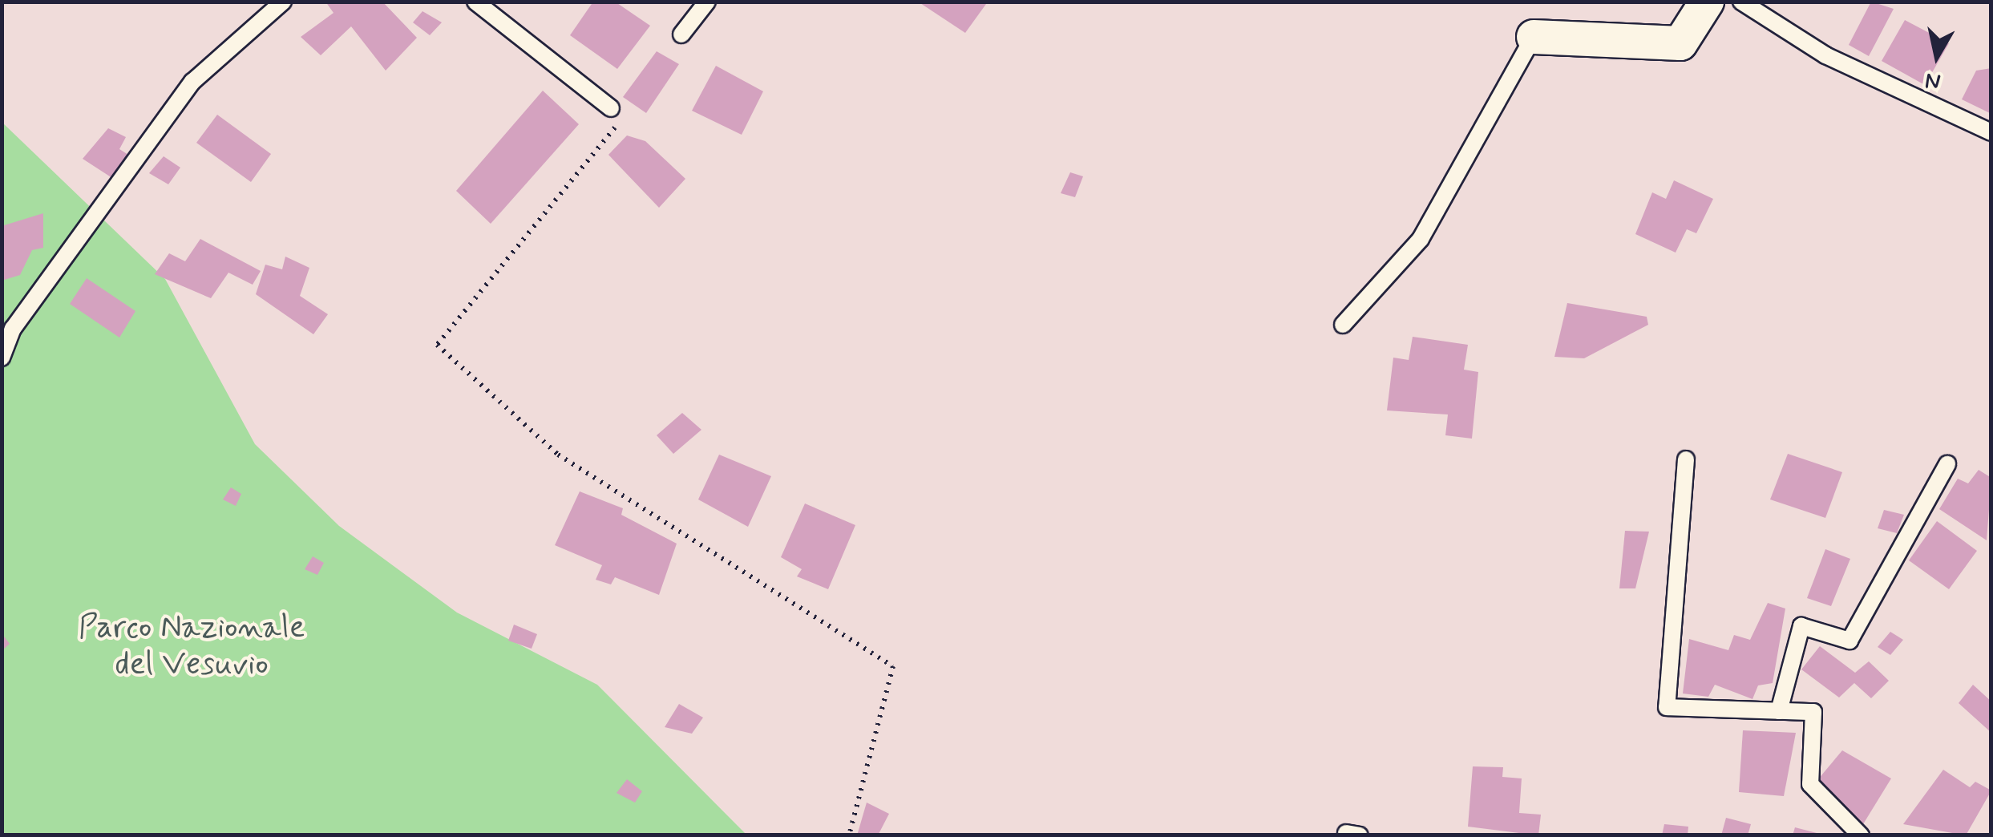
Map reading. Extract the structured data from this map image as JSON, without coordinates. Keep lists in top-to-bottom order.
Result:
{
  "parks": ["Parco Nazionale del Vesuvio"],
  "north": "bottom"
}
